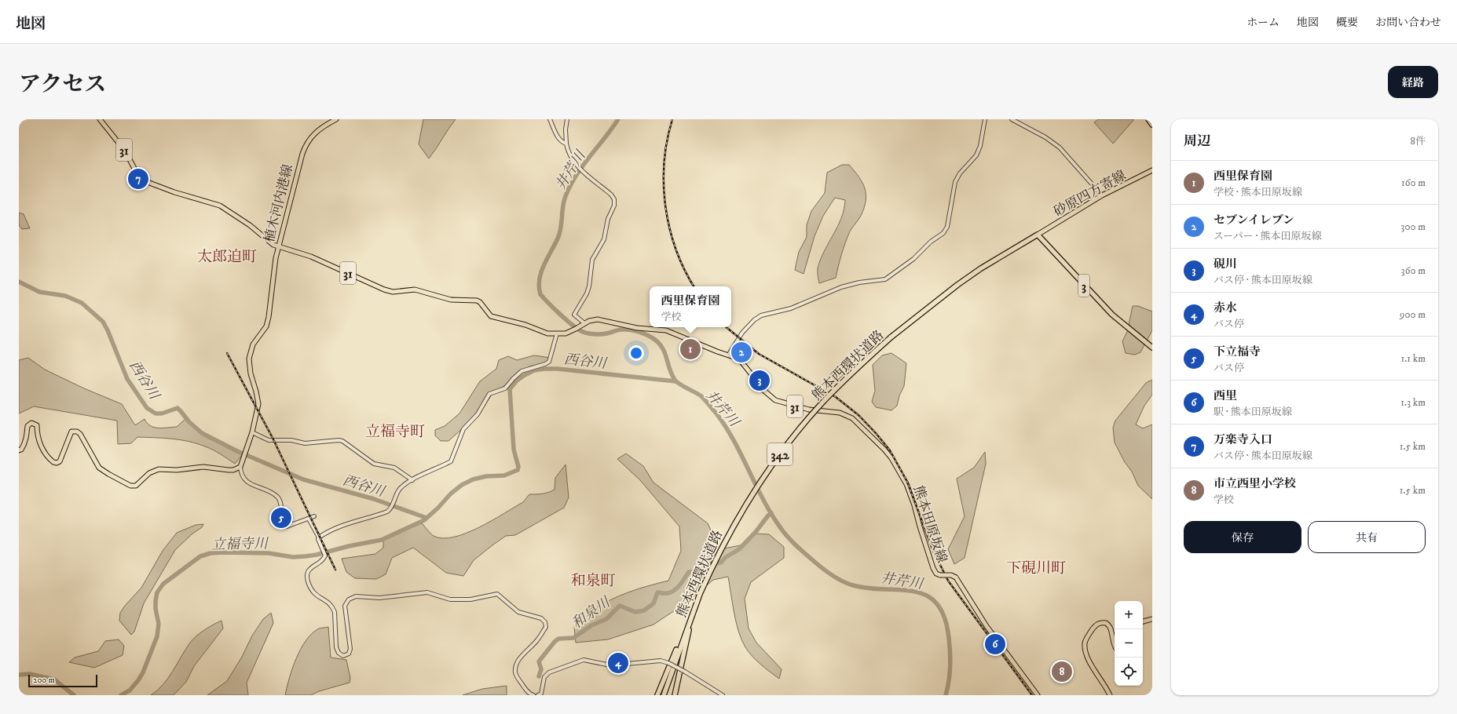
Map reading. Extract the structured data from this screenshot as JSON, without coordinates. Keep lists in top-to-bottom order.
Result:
{
  "streets": {
    "highway": ["3", "熊本西環状道路", "342"],
    "main road": [
      "31",
      "砂原四方寄線",
      "植木河内港線",
      "熊本田原坂線"
    ]
  },
  "crossings": [
    ["砂原四方寄線", "3"],
    ["砂原四方寄線", "熊本西環状道路"],
    ["植木河内港線", "熊本田原坂線"],
    ["3", "熊本西環状道路"]
  ],
  "districts": [
    "太郎迫町",
    "立福寺町",
    "下硯川町",
    "和泉町"
  ],
  "water": [
    "井芹川",
    "西谷川",
    "立福寺川",
    "和泉川"
  ],
  "scale_bar": "200 m",
  "page": {
    "header": "地図",
    "nav": [
      "ホーム",
      "地図",
      "概要",
      "お問い合わせ"
    ],
    "title": "アクセス",
    "buttons": [
      "経路",
      ["保存", "共有"]
    ],
    "heading": ["周辺", "8件"],
    "list": [
      {
        "mark": "1",
        "name": "西里保育園",
        "note": "学校 · 熊本田原坂線",
        "value": "160 m"
      },
      {
        "mark": "2",
        "name": "セブンイレブン",
        "note": "スーパー · 熊本田原坂線",
        "value": "300 m"
      },
      {
        "mark": "3",
        "name": "硯川",
        "note": "バス停 · 熊本田原坂線",
        "value": "360 m"
      },
      {
        "mark": "4",
        "name": "赤水",
        "note": "バス停",
        "value": "900 m"
      },
      {
        "mark": "5",
        "name": "下立福寺",
        "note": "バス停",
        "value": "1.1 km"
      },
      {
        "mark": "6",
        "name": "西里",
        "note": "駅 · 熊本田原坂線",
        "value": "1.3 km"
      },
      {
        "mark": "7",
        "name": "万楽寺入口",
        "note": "バス停 · 熊本田原坂線",
        "value": "1.5 km"
      },
      {
        "mark": "8",
        "name": "市立西里小学校",
        "note": "学校",
        "value": "1.5 km"
      }
    ],
    "pins": [
      "7",
      "1",
      "2",
      "3",
      "5",
      "6",
      "4",
      "8"
    ],
    "popup": ["西里保育園", "学校"],
    "map_buttons": ["+", "−"],
    "scale": "200 m"
  }
}
